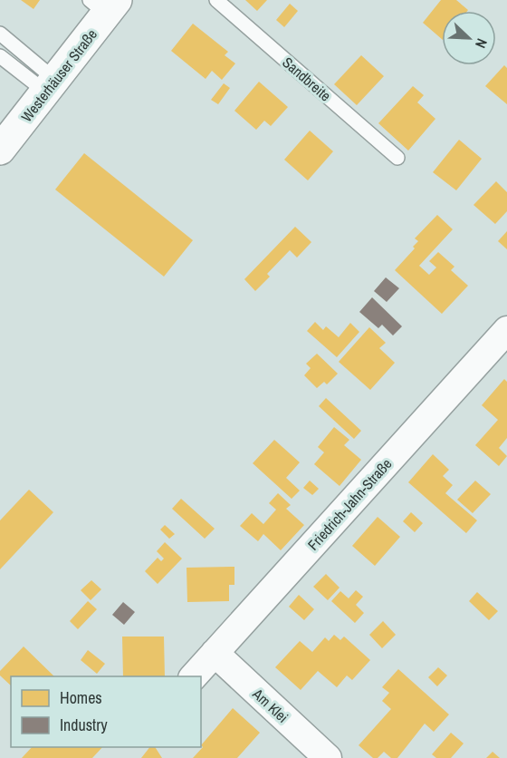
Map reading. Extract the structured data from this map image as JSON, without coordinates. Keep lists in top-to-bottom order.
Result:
{
  "streets": {
    "main road": ["Westerhäuser Straße"],
    "street": ["Friedrich-Jahn-Straße", "Am Klei"],
    "lane": ["Sandbreite"]
  },
  "crossings": [
    ["Friedrich-Jahn-Straße", "Am Klei"]
  ],
  "legend": ["Homes", "Industry"],
  "north": "bottom right"
}
